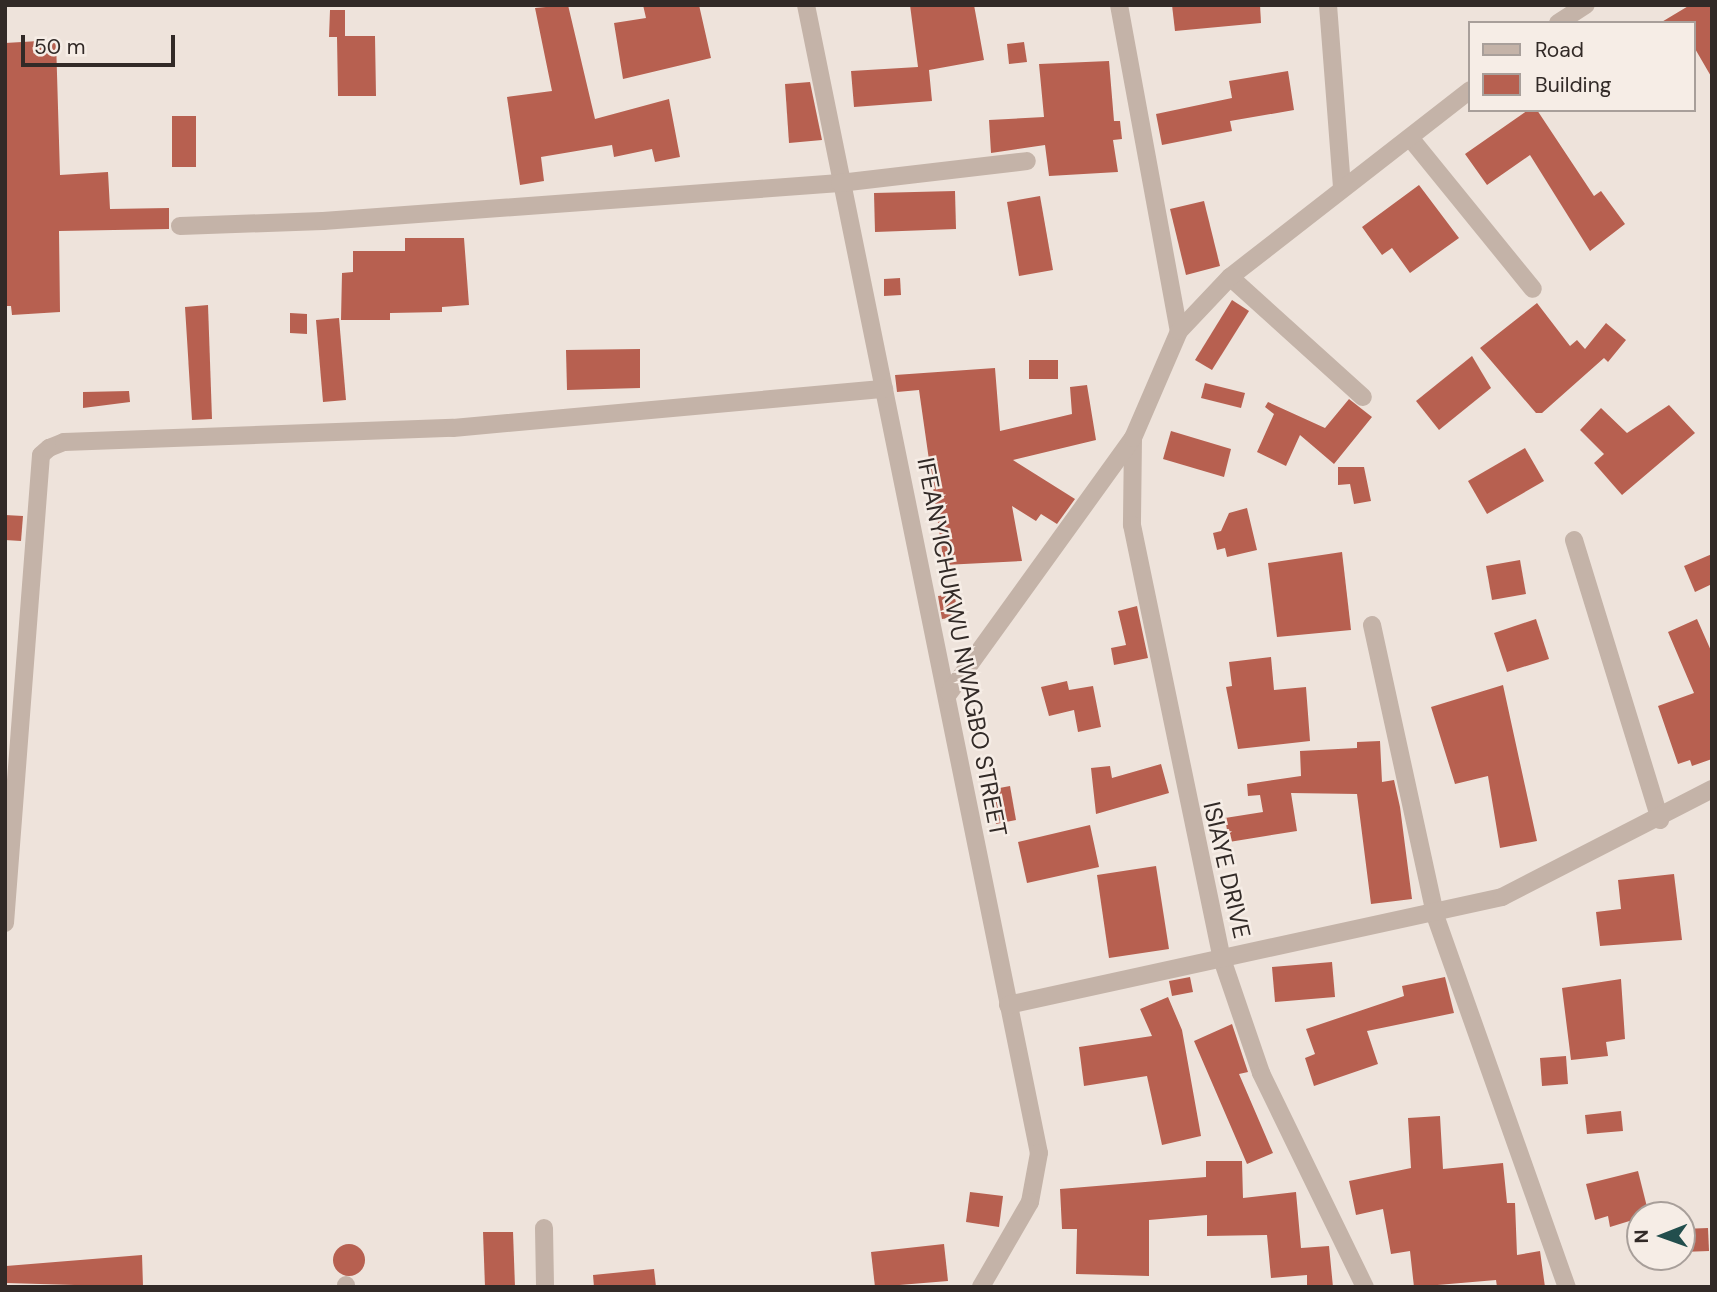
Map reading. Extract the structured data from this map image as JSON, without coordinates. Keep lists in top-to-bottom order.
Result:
{
  "streets": {
    "street": ["IFEANYICHUKWU NWAGBO STREET", "ISIAYE DRIVE"]
  },
  "legend": ["Road", "Building"],
  "scale_bar": "50 m",
  "north": "left"
}
